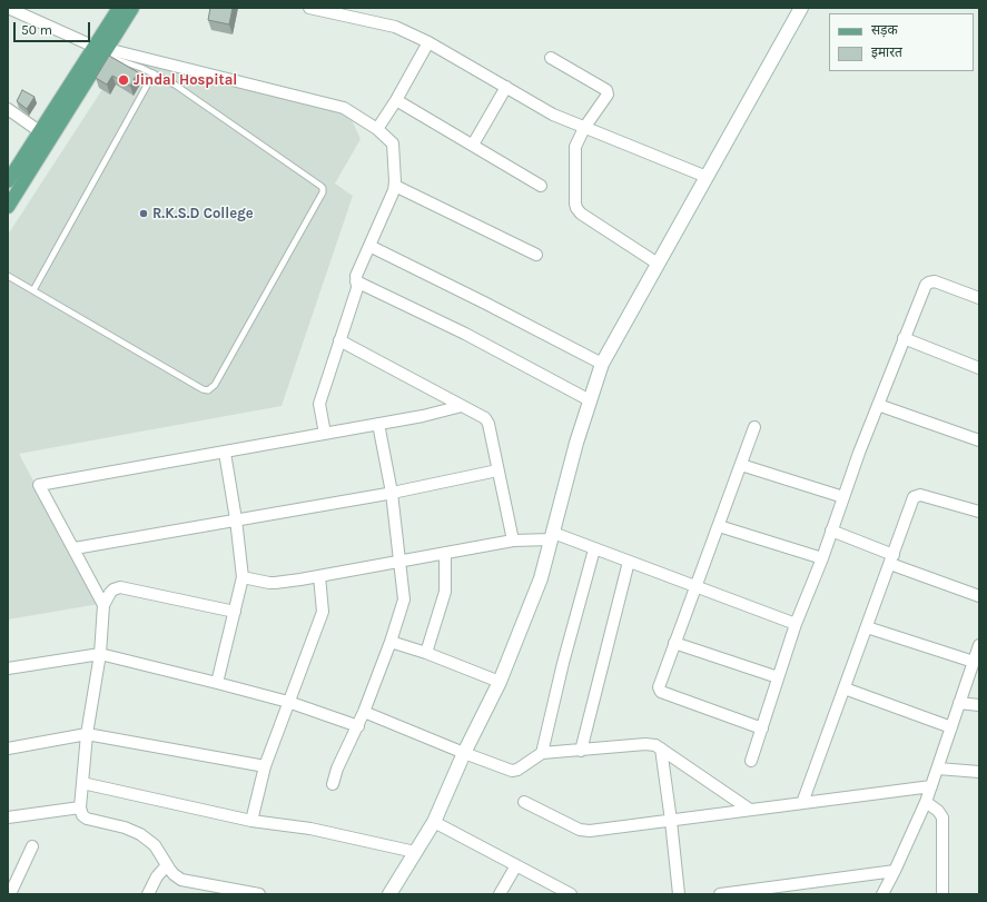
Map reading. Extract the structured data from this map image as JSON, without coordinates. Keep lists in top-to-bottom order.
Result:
{
  "places": ["Jindal Hospital", "R.K.S.D College"],
  "legend": ["सड़क", "इमारत"],
  "scale_bar": "50 m"
}
